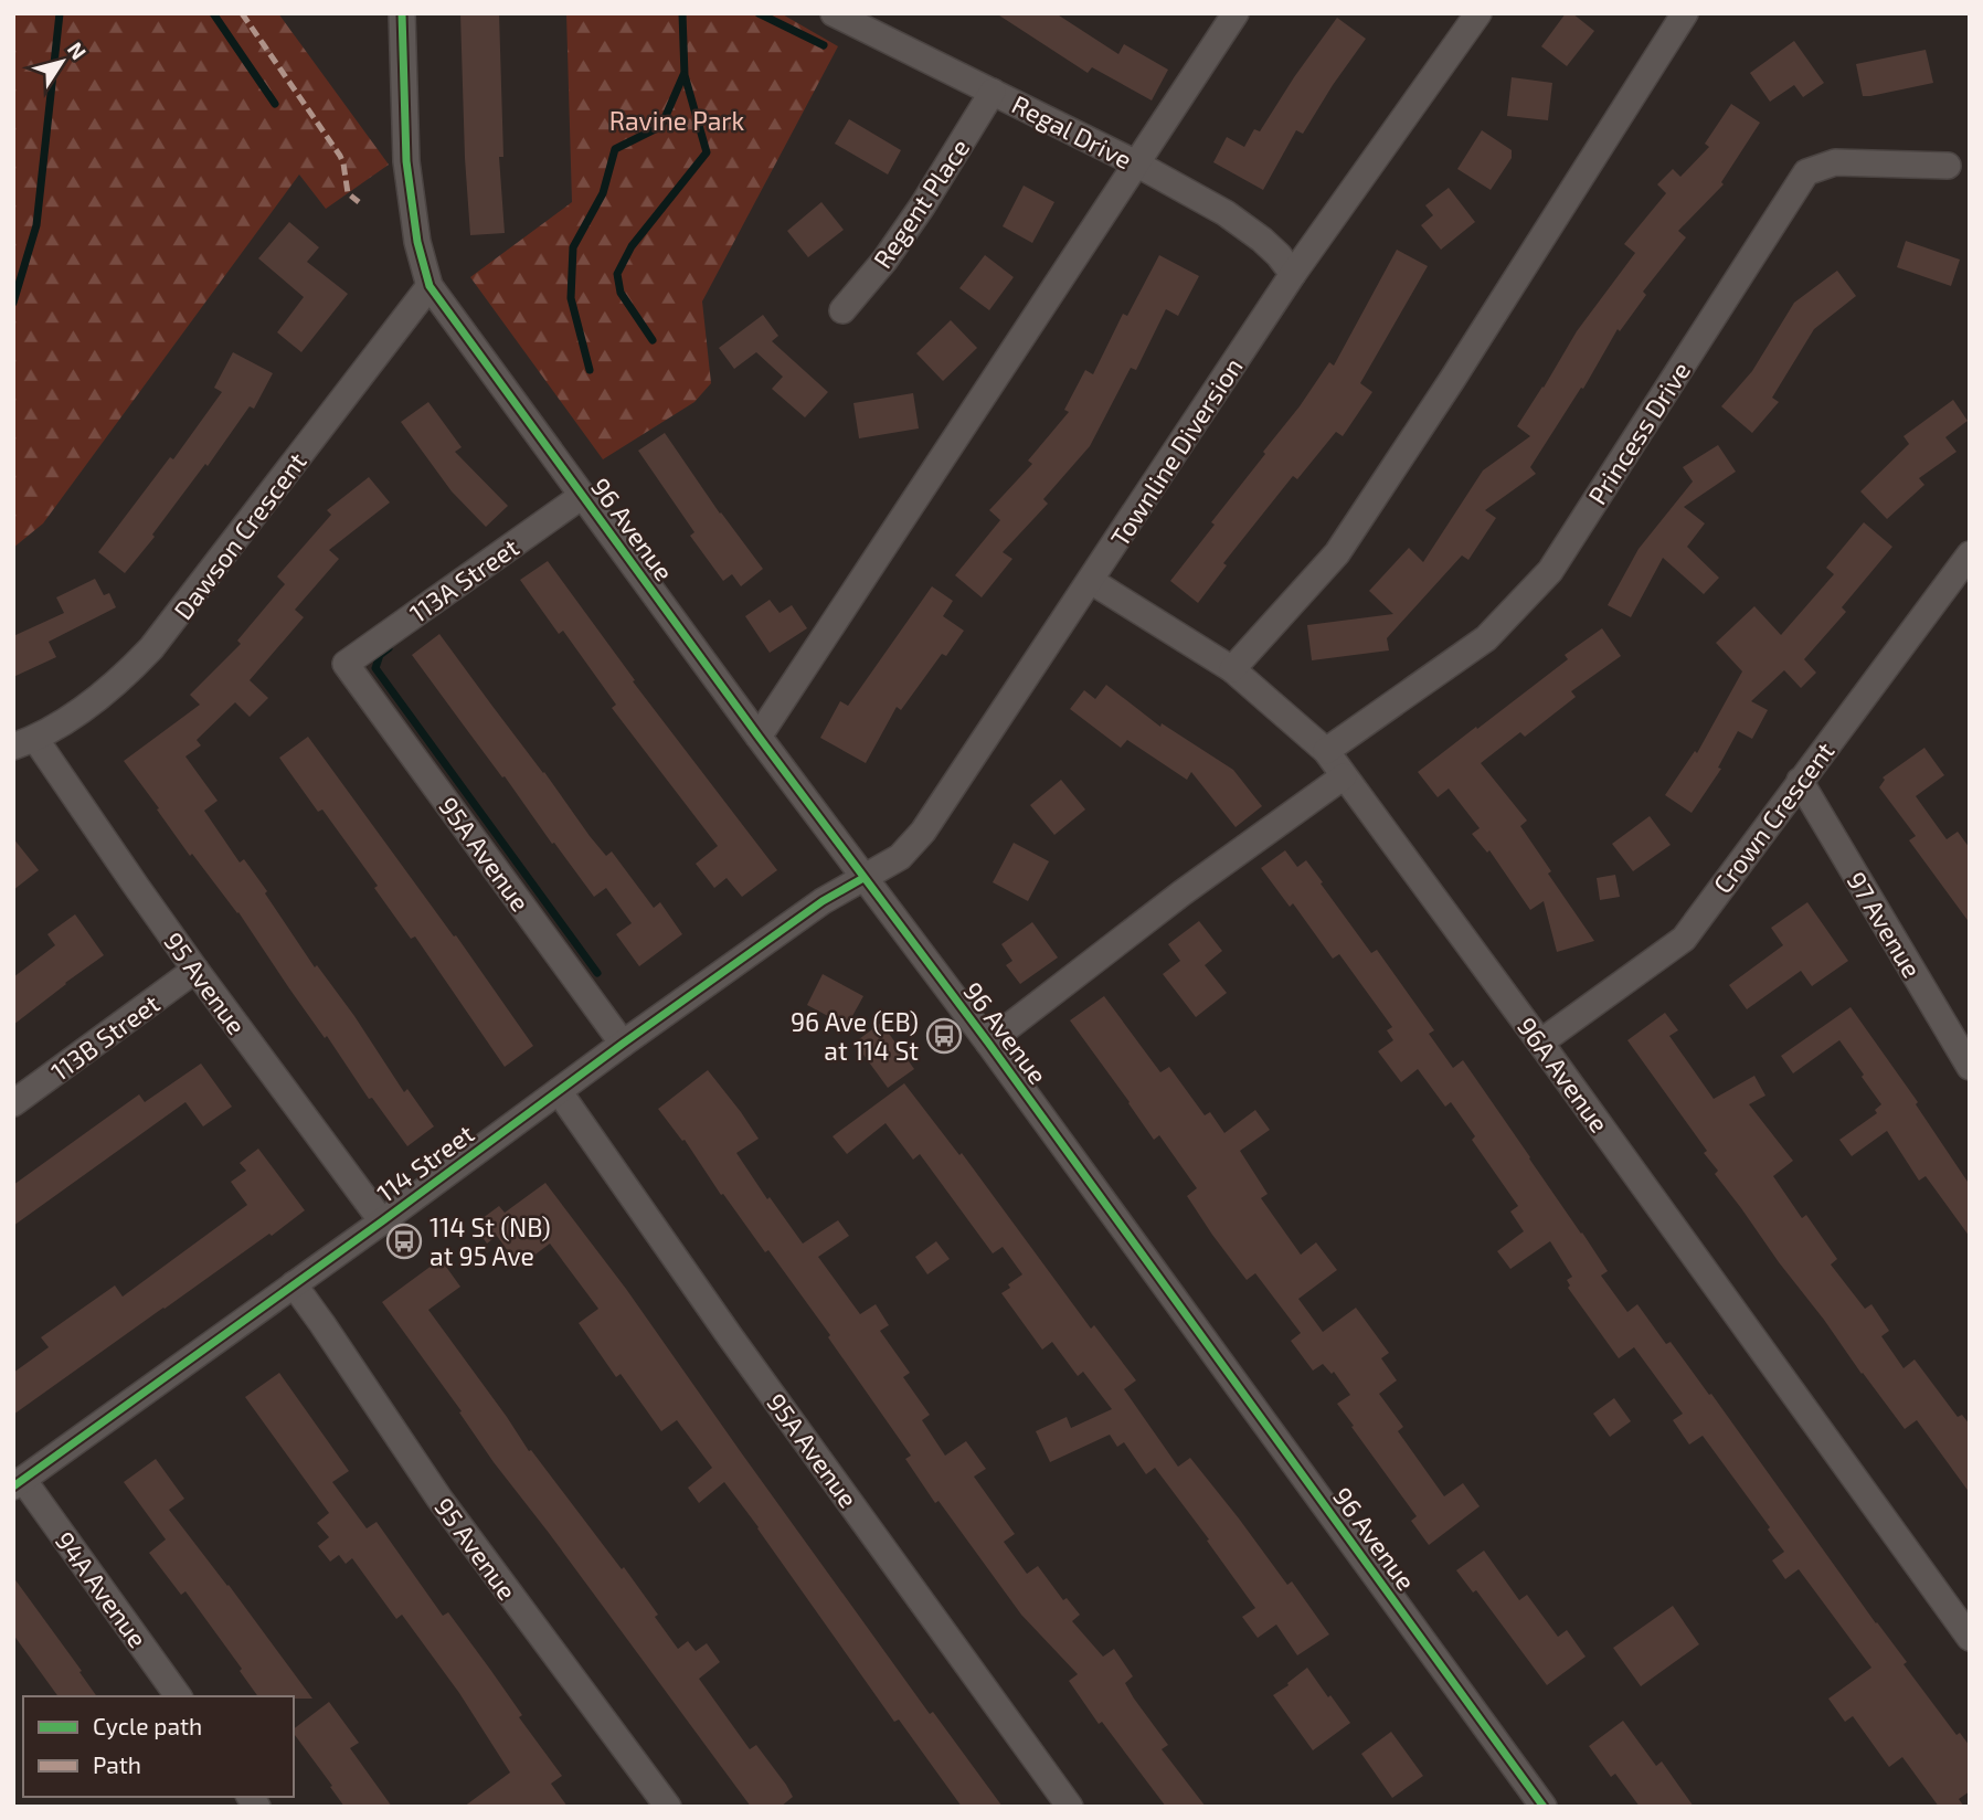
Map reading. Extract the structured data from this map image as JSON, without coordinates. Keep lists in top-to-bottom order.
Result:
{
  "streets": {
    "street": [
      "Regal Drive",
      "Regent Place",
      "Princess Drive",
      "Townline Diversion",
      "96 Avenue",
      "Dawson Crescent",
      "113A Street",
      "Crown Crescent",
      "95A Avenue",
      "97 Avenue",
      "95 Avenue",
      "113B Street",
      "96A Avenue",
      "114 Street",
      "94A Avenue"
    ]
  },
  "crossings": [
    ["Regal Drive", "Regent Place"],
    ["Regal Drive", "Townline Diversion"],
    ["Princess Drive", "96A Avenue"],
    ["Townline Diversion", "96 Avenue"],
    ["Townline Diversion", "96A Avenue"],
    ["Townline Diversion", "114 Street"],
    ["96 Avenue", "Dawson Crescent"],
    ["96 Avenue", "113A Street"],
    ["96 Avenue", "114 Street"],
    ["Dawson Crescent", "95 Avenue"],
    ["113A Street", "95A Avenue"],
    ["Crown Crescent", "97 Avenue"],
    ["Crown Crescent", "96A Avenue"],
    ["95A Avenue", "114 Street"],
    ["95 Avenue", "113B Street"],
    ["95 Avenue", "114 Street"],
    ["114 Street", "94A Avenue"]
  ],
  "parks": ["Ravine Park"],
  "places": {
    "bus stop": ["96 Ave (EB) at 114 St", "114 St (NB) at 95 Ave"]
  },
  "legend": ["Cycle path", "Path"],
  "north": "top right"
}
